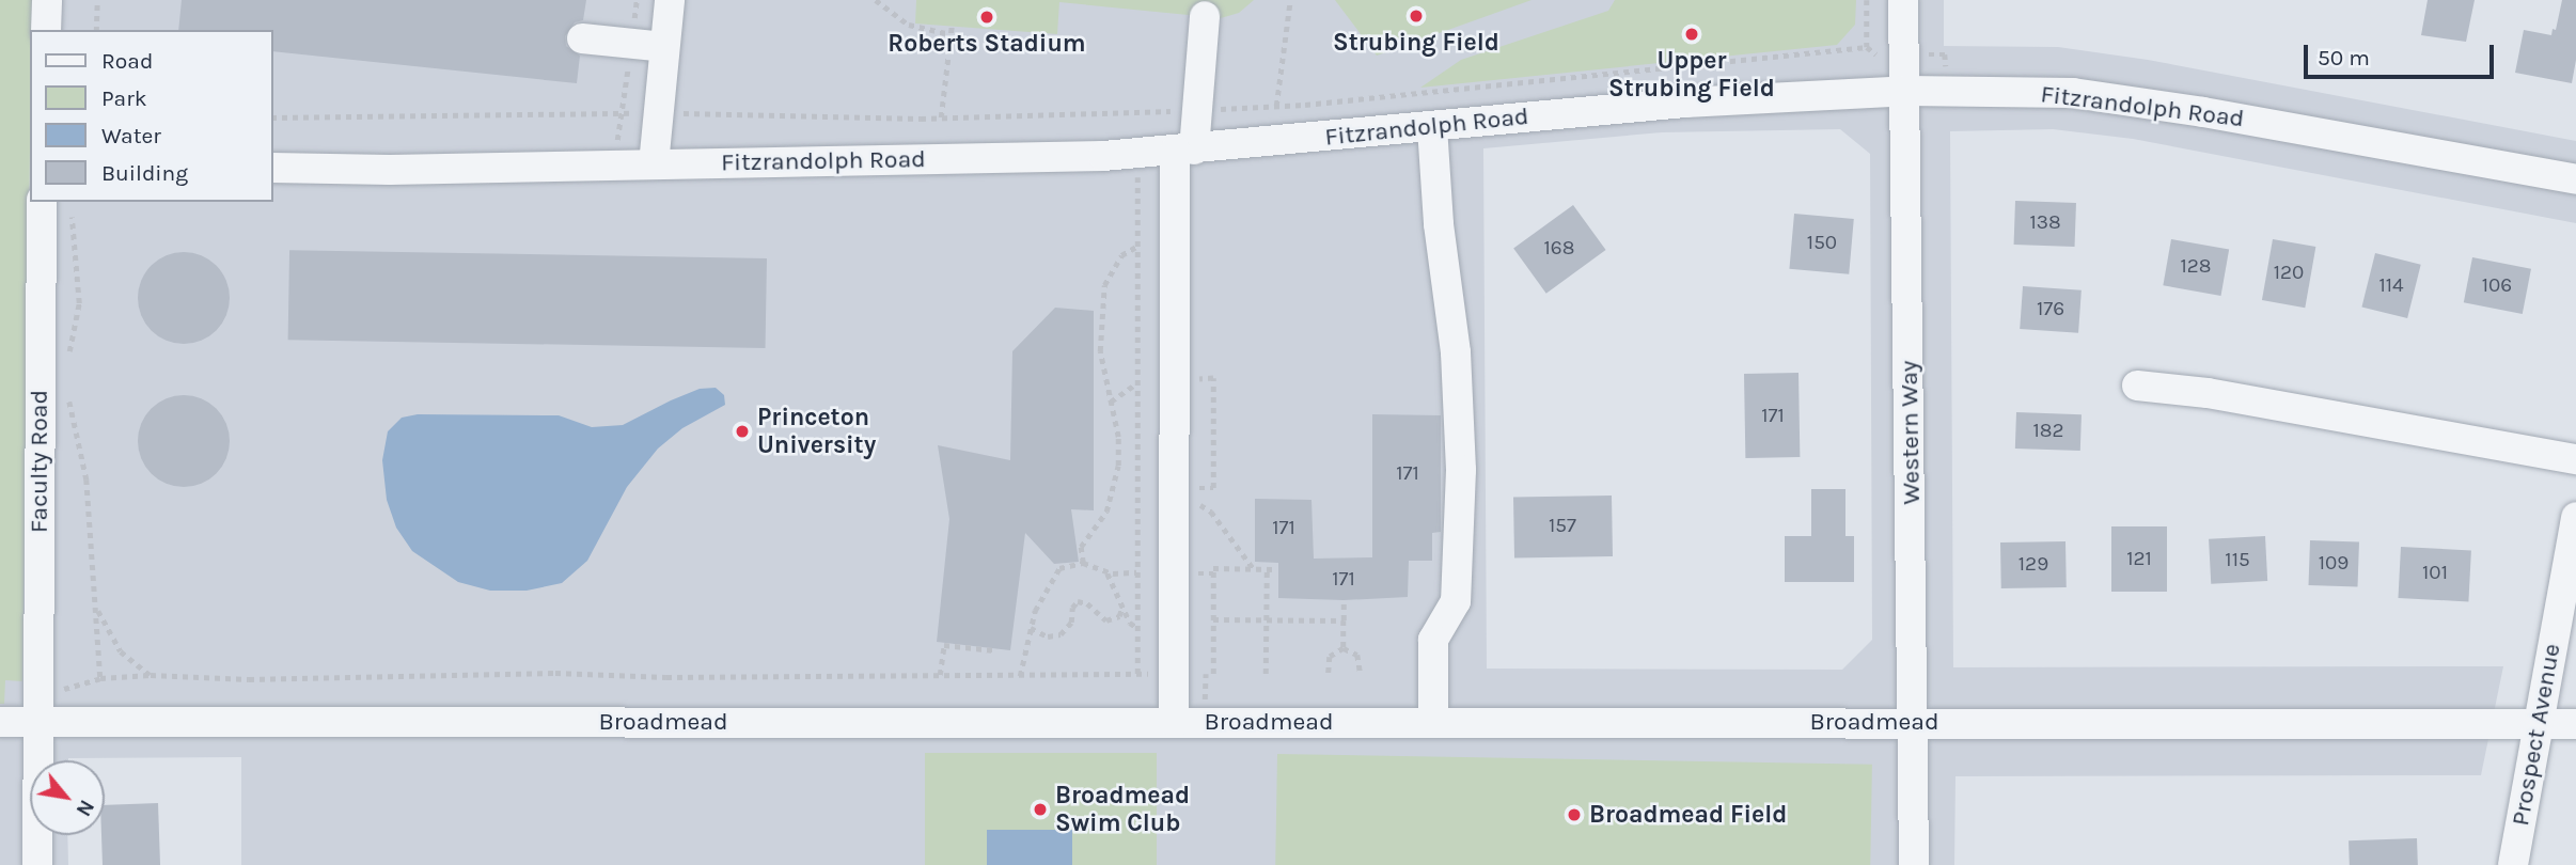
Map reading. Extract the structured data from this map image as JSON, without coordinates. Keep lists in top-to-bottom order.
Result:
{
  "streets": {
    "street": [
      "Fitzrandolph Road",
      "Western Way",
      "Faculty Road",
      "Broadmead",
      "Prospect Avenue"
    ]
  },
  "crossings": [
    ["Fitzrandolph Road", "Western Way"],
    ["Western Way", "Broadmead"],
    ["Faculty Road", "Broadmead"],
    ["Broadmead", "Prospect Avenue"]
  ],
  "places": [
    "Strubing Field",
    "Roberts Stadium",
    "Upper Strubing Field",
    "Princeton University",
    "Broadmead Swim Club",
    "Broadmead Field"
  ],
  "house_numbers": [
    "138",
    "150",
    "168",
    "128",
    "120",
    "114",
    "106",
    "176",
    "171",
    "182",
    "171",
    "157",
    "171",
    "121",
    "115",
    "109",
    "129",
    "101",
    "171"
  ],
  "legend": [
    "Road",
    "Park",
    "Water",
    "Building"
  ],
  "scale_bar": "50 m",
  "north": "bottom right"
}
